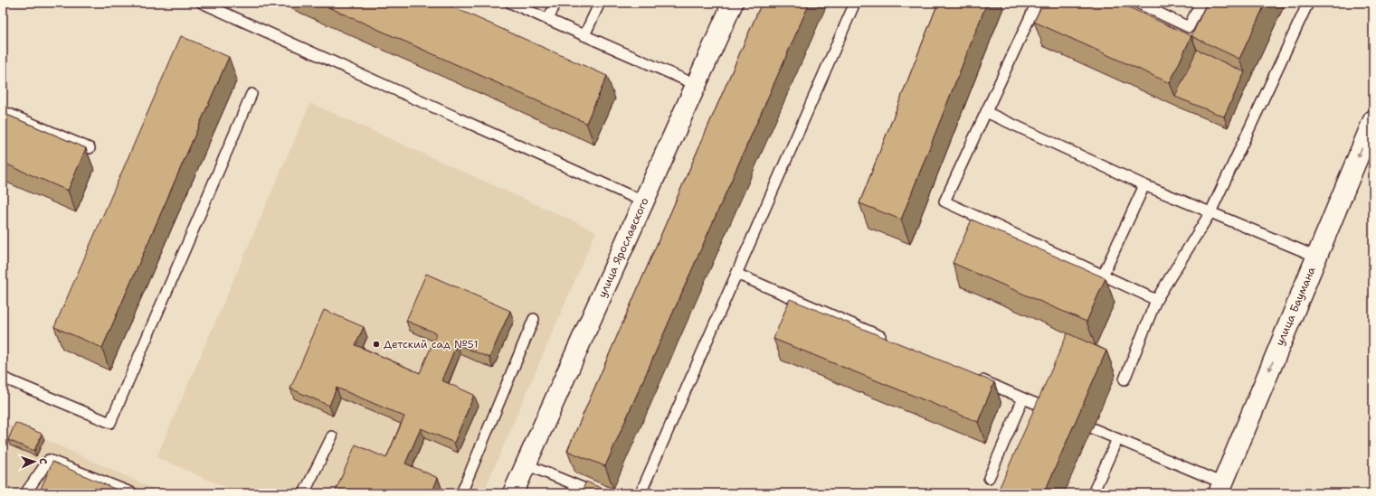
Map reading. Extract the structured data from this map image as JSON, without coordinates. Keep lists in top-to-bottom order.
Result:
{
  "streets": {
    "street": ["улица Ярославского", "улица Баумана"]
  },
  "one_way": ["улица Баумана"],
  "places": ["Детский сад №51"],
  "north": "right"
}
